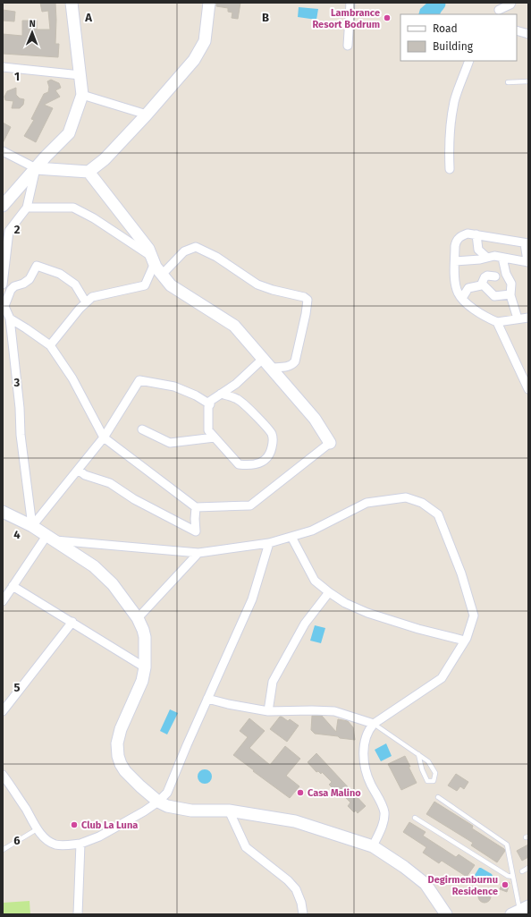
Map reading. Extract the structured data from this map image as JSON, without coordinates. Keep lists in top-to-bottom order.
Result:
{
  "places": [
    "Lambrance Resort Bodrum",
    "Casa Malino",
    "Club La Luna",
    "Degirmenburnu Residence"
  ],
  "legend": ["Road", "Building"],
  "north": "top",
  "grid": {
    "columns": ["A", "B"],
    "rows": [
      "1",
      "2",
      "3",
      "4",
      "5",
      "6"
    ]
  }
}
